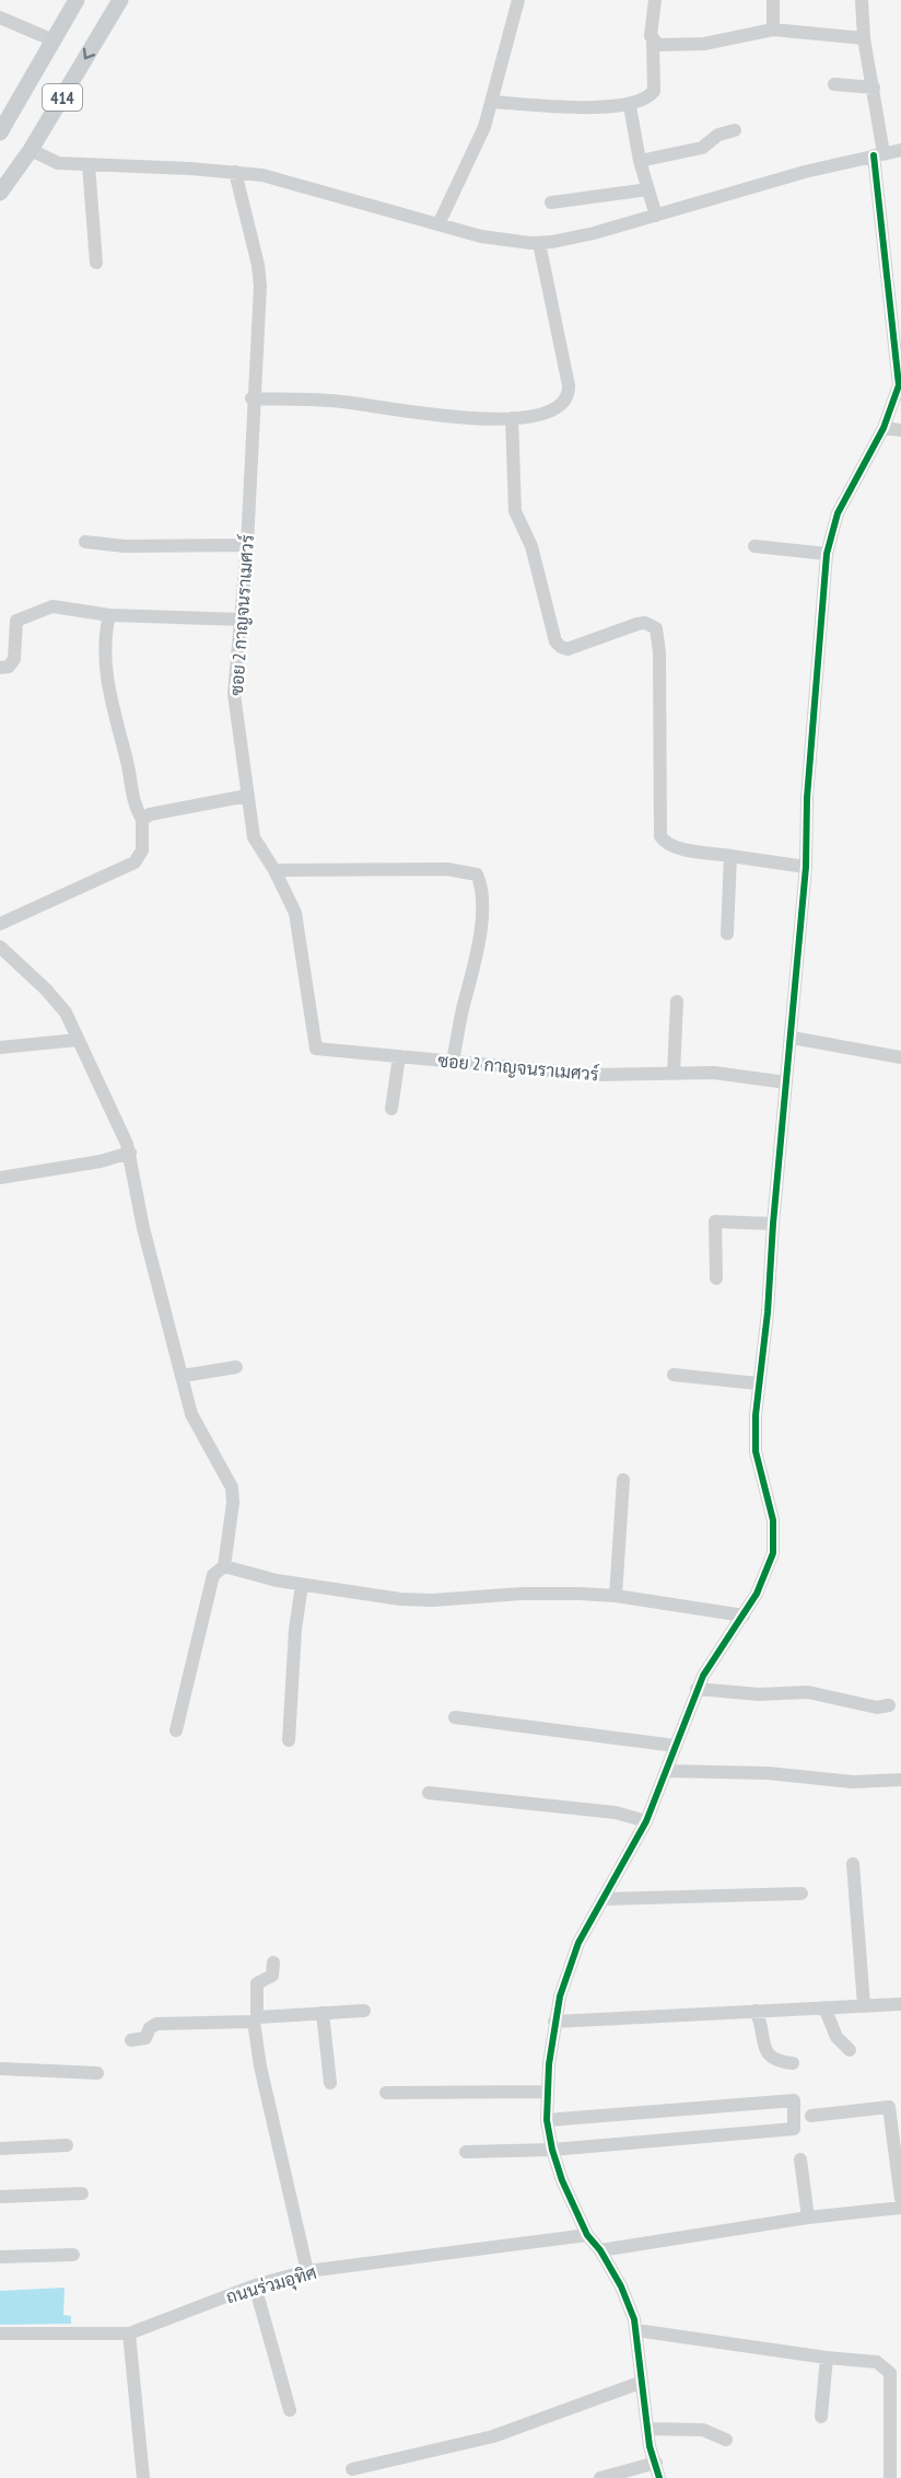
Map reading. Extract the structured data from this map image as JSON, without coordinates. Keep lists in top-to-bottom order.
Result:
{
  "streets": {
    "main road": ["414"],
    "street": ["ซอย 2 กาญจนราเมศวร์", "ถนนร่วมอุทิศ"]
  }
}
